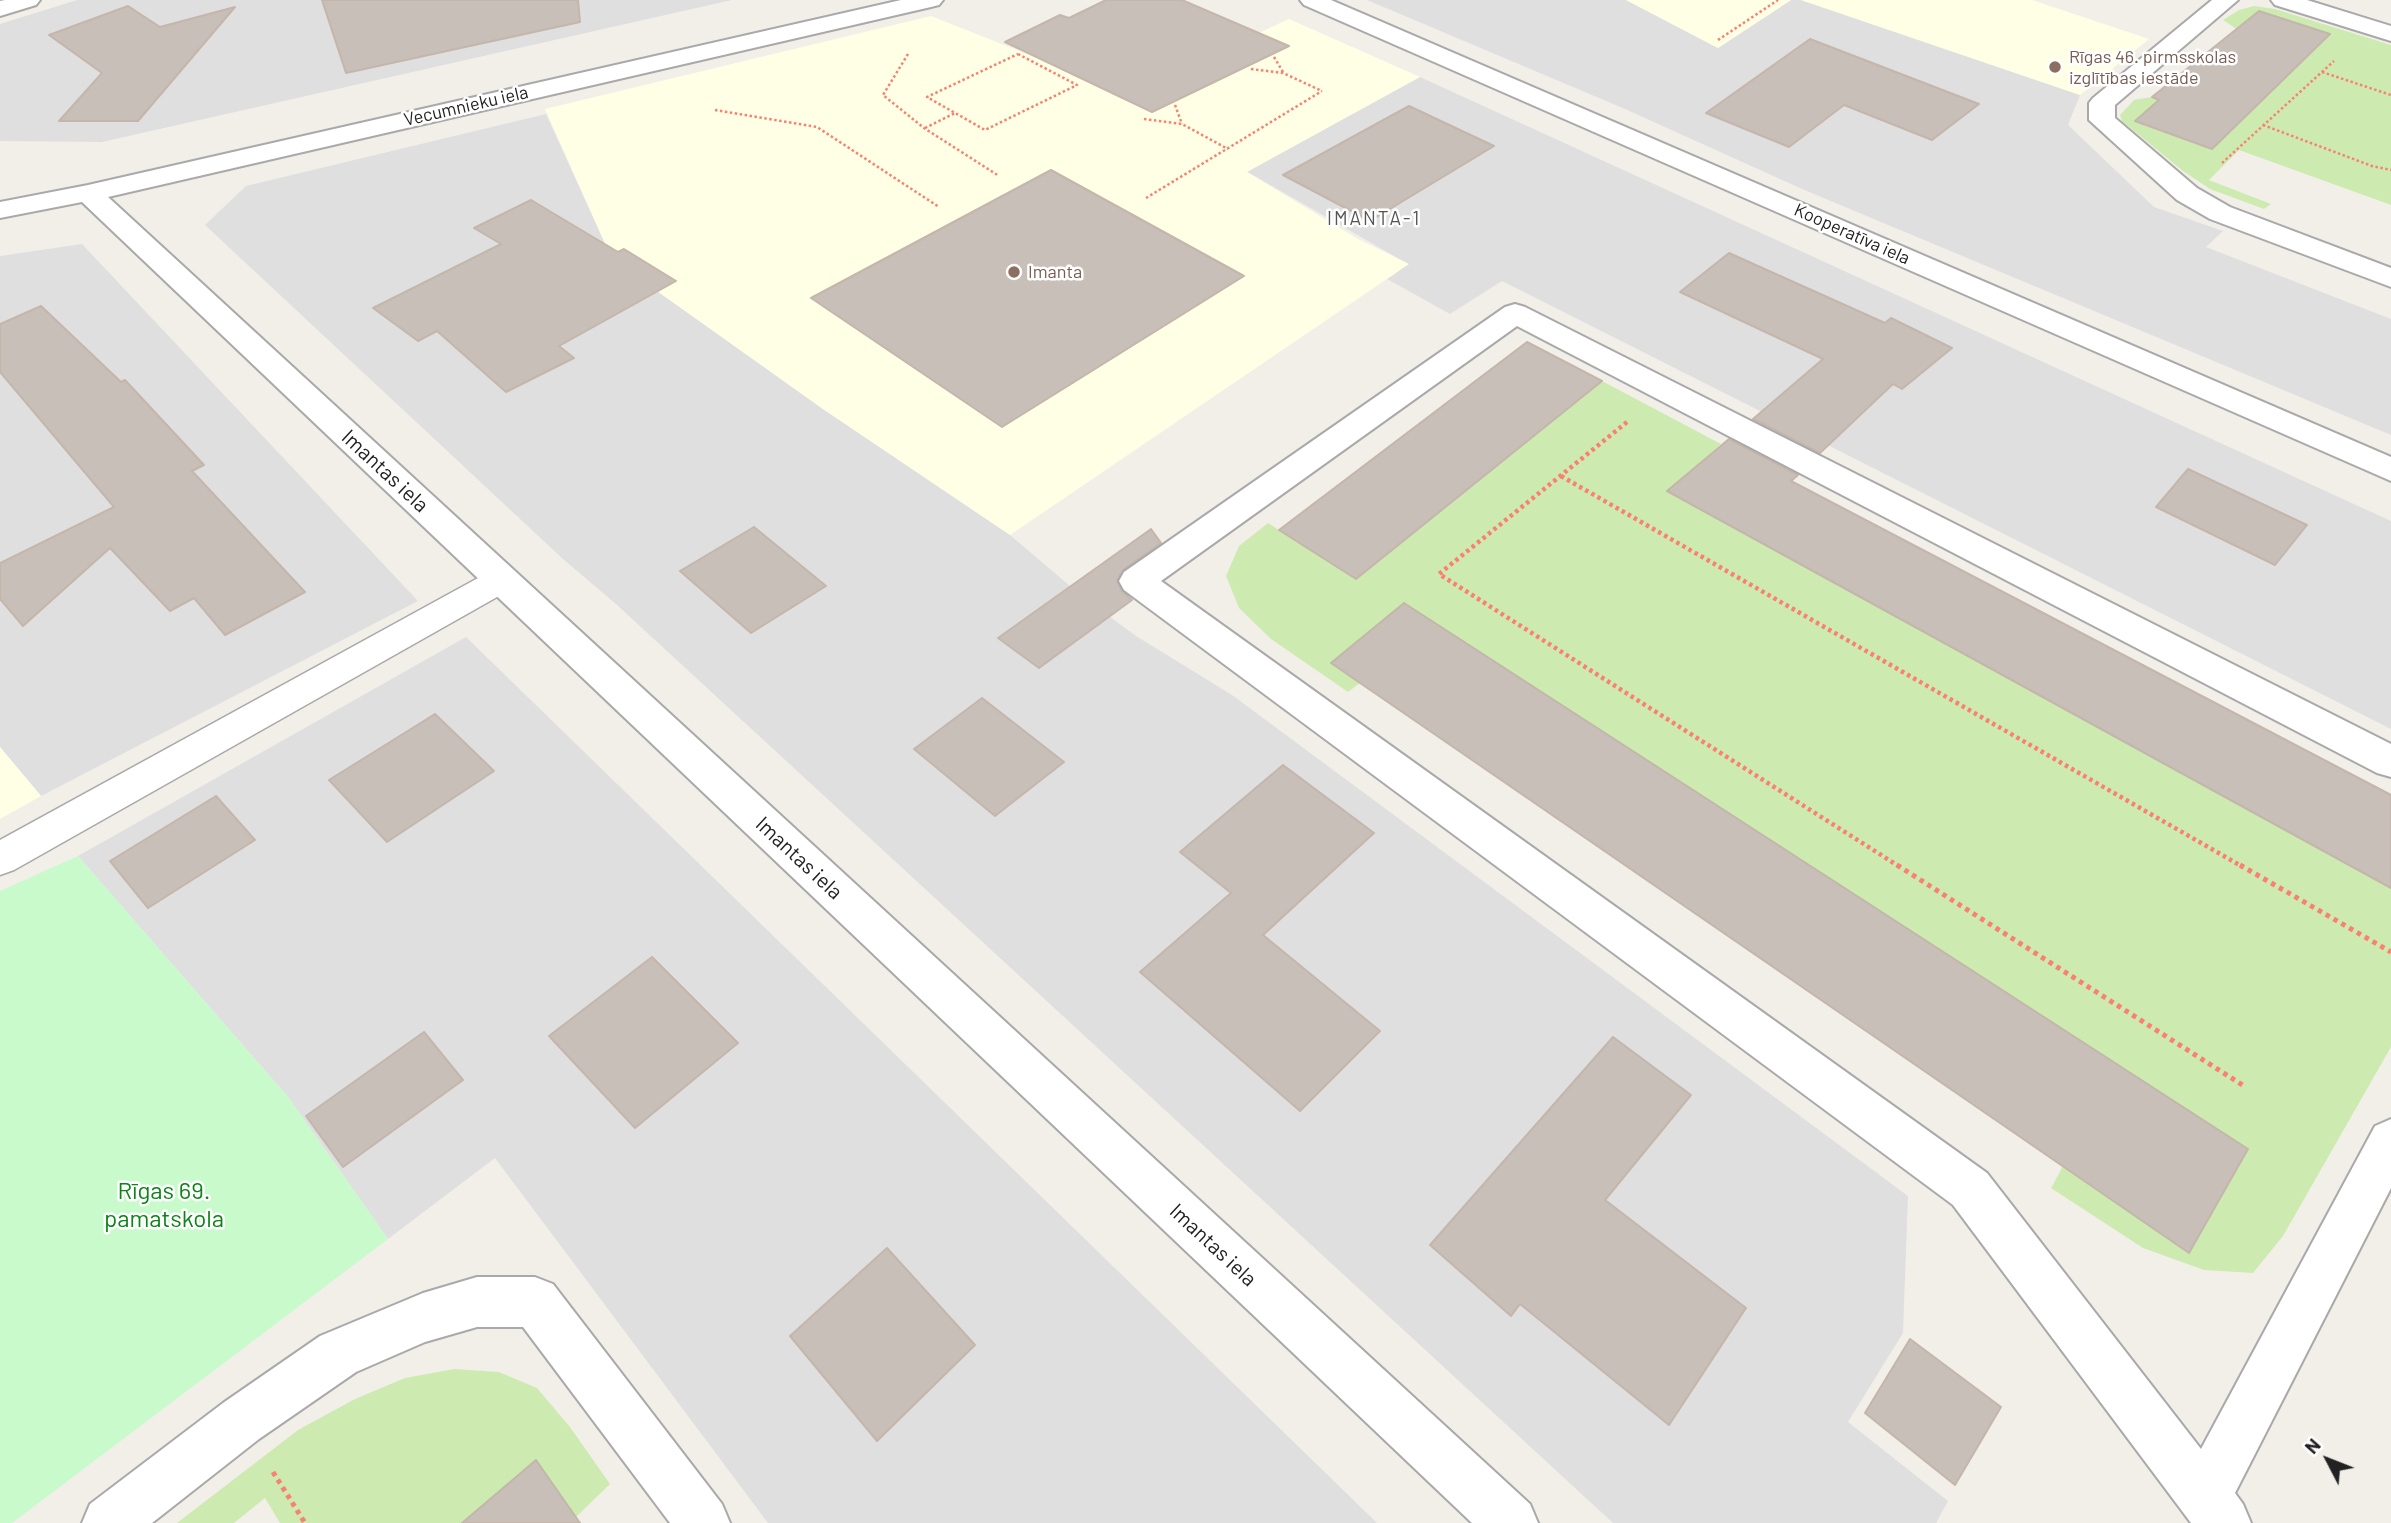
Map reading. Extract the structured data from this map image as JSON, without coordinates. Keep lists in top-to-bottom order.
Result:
{
  "streets": {
    "street": ["Vecumnieku iela", "Kooperatīva iela", "Imantas iela"]
  },
  "crossings": [
    ["Vecumnieku iela", "Imantas iela"]
  ],
  "districts": ["IMANTA-1"],
  "parks": ["Rīgas 69. pamatskola"],
  "places": ["Rīgas 46. pirmsskolas izglītības iestāde", "Imanta"],
  "north": "top left"
}
